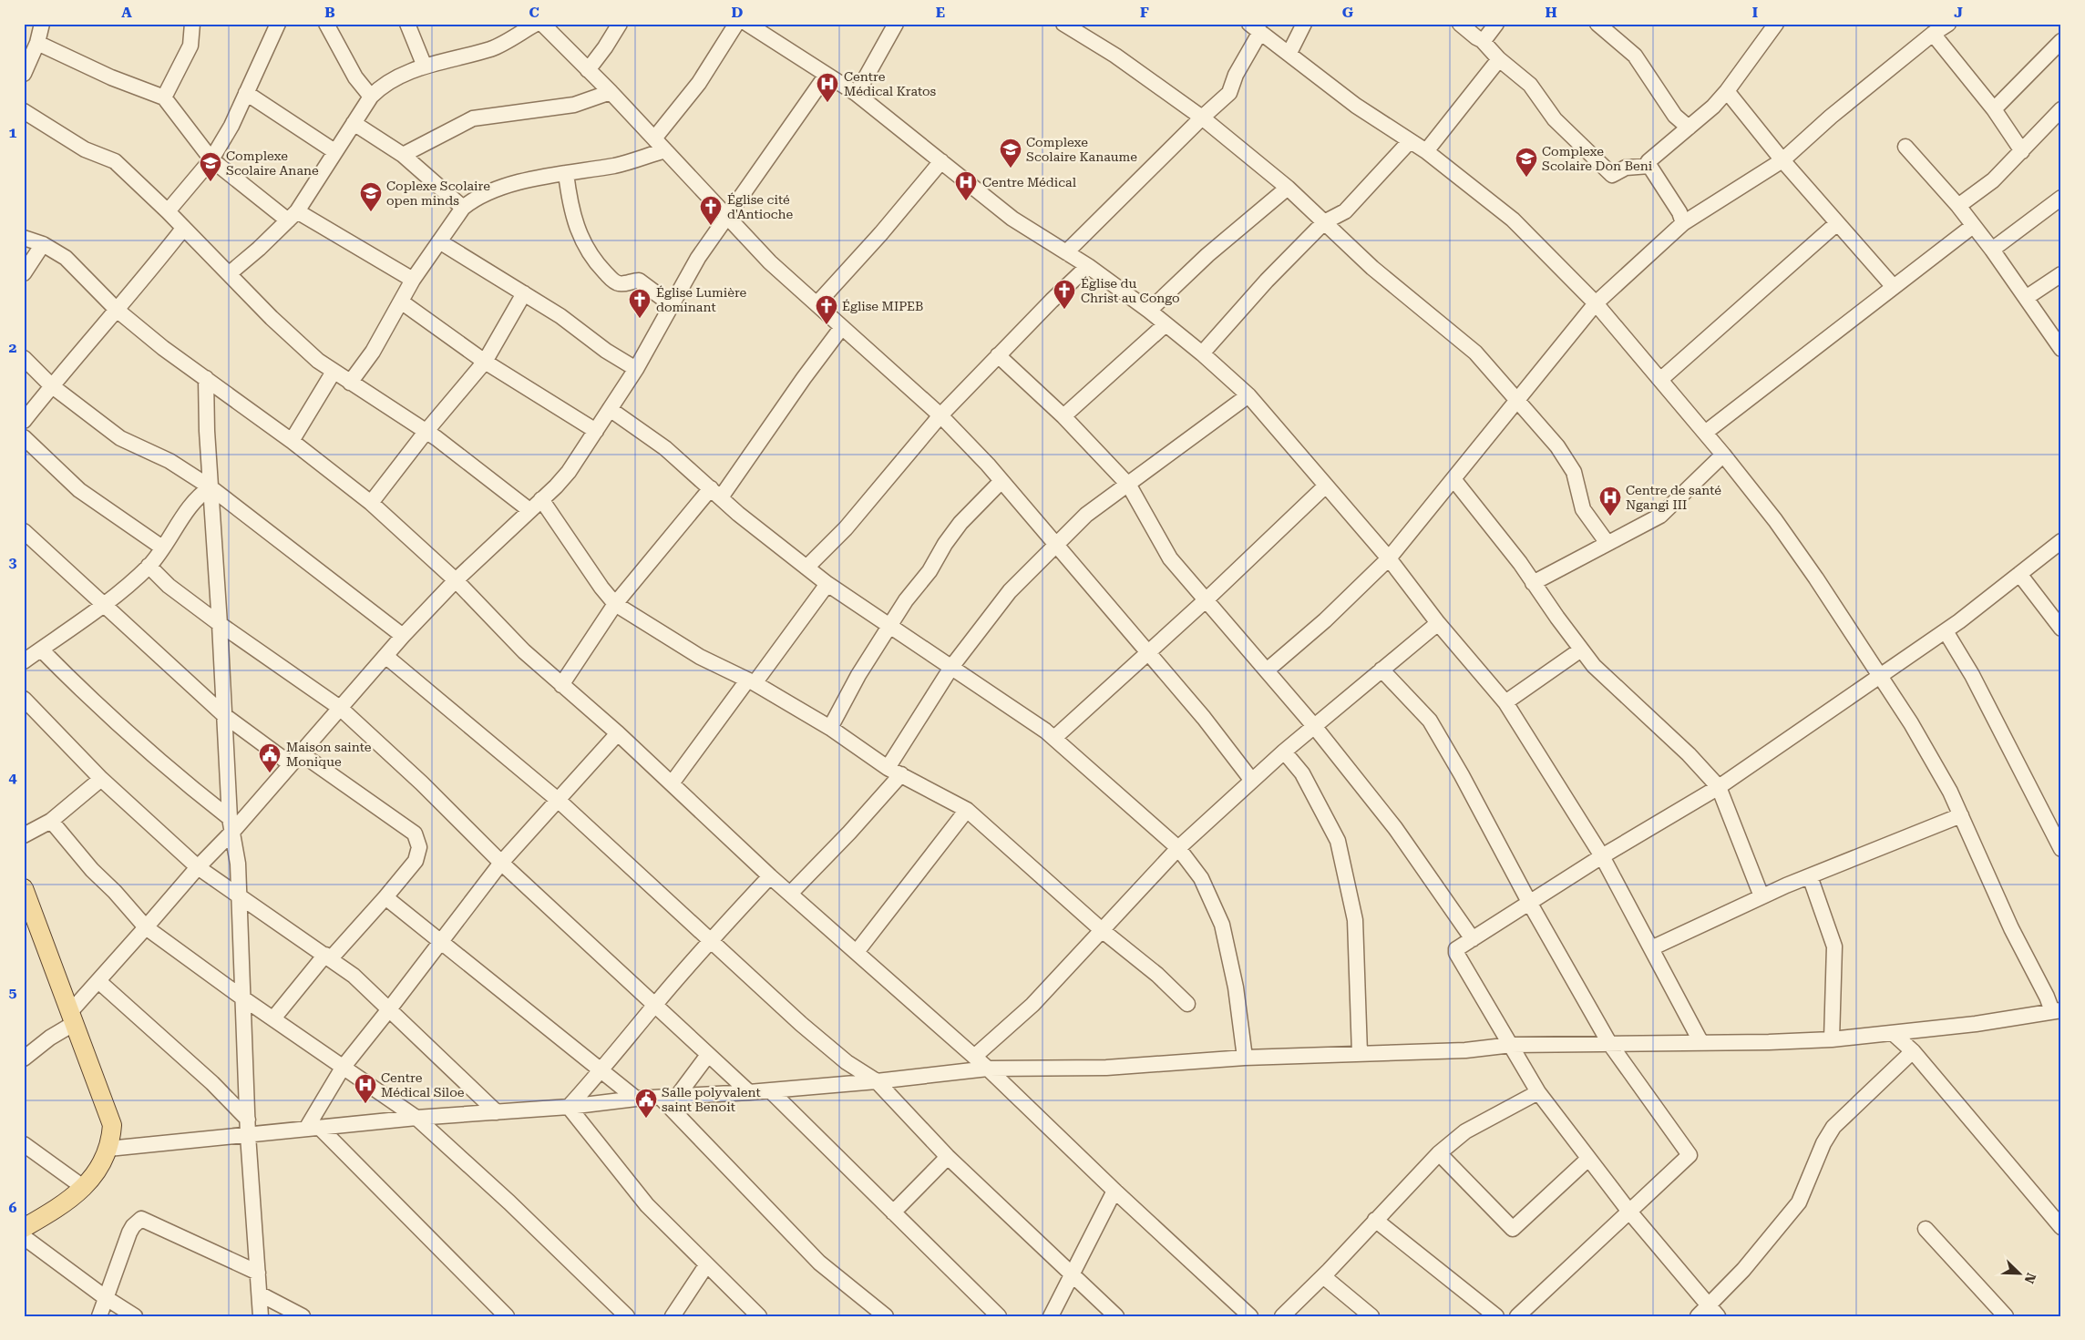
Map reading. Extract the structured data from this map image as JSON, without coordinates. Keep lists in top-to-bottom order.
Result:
{
  "places": {
    "hospital": [
      "Centre Médical Kratos",
      "Centre Médical",
      "Centre de santé Ngangi III",
      "Centre Médical Siloe"
    ],
    "school or university": [
      "Complexe Scolaire Kanaume",
      "Complexe Scolaire Don Beni",
      "Complexe Scolaire Anane",
      "Coplexe Scolaire open minds"
    ],
    "church": [
      "Église cité d'Antioche",
      "Église du Christ au Congo",
      "Église Lumière dominant",
      "Église MIPEB"
    ],
    "public building": ["Maison sainte Monique", "Salle polyvalent saint Benoit"]
  },
  "north": "bottom right",
  "grid": {
    "columns": [
      "A",
      "B",
      "C",
      "D",
      "E",
      "F",
      "G",
      "H",
      "I",
      "J"
    ],
    "rows": [
      "1",
      "2",
      "3",
      "4",
      "5",
      "6"
    ]
  }
}
